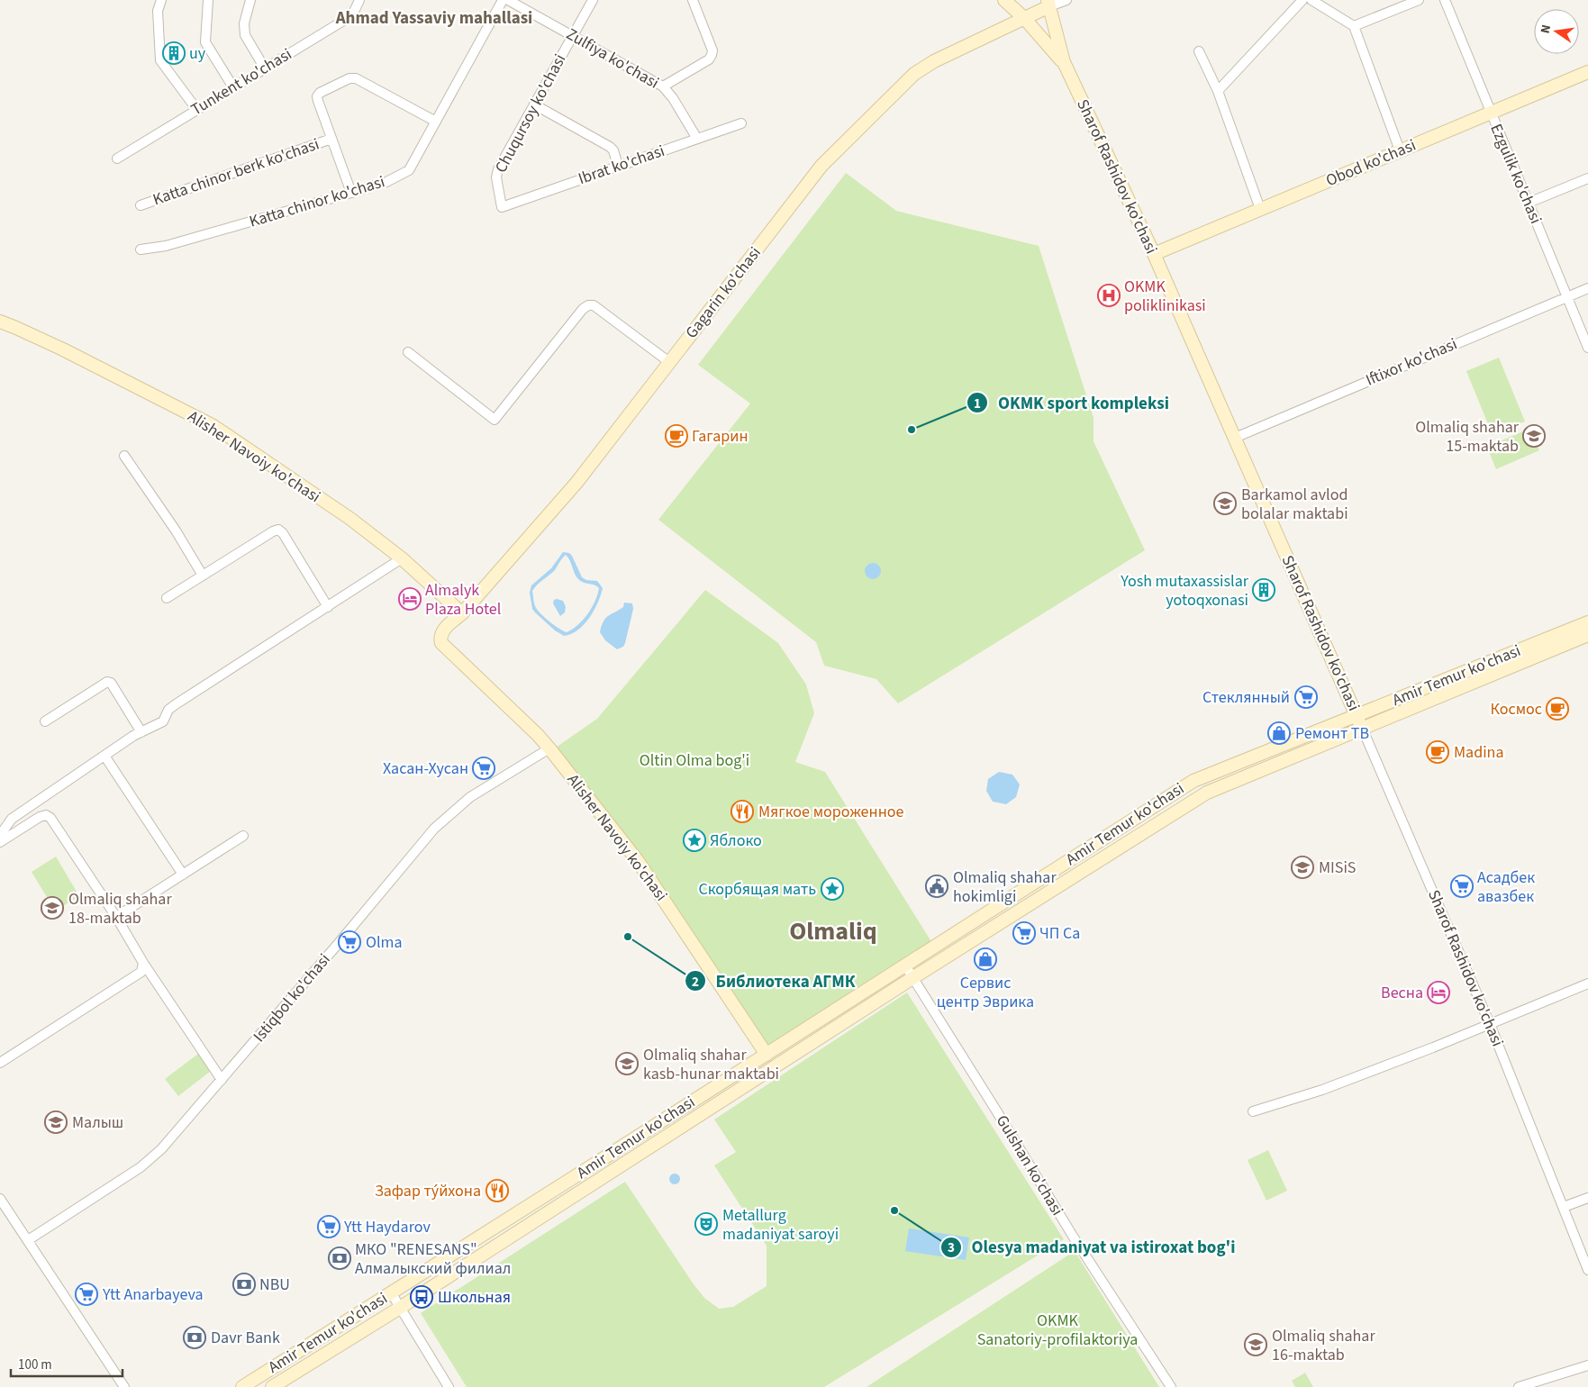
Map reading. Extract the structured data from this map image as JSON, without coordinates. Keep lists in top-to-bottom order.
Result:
{
  "streets": {
    "main road": [
      "Obod ko'chasi",
      "Sharof Rashidov ko'chasi",
      "Gagarin ko'chasi",
      "Alisher Navoiy ko'chasi",
      "Amir Temur ko'chasi"
    ],
    "street": [
      "Zulfiya ko'chasi",
      "Tunkent ko'chasi",
      "Chuqursoy ko'chasi",
      "Ibrat ko'chasi",
      "Katta chinor berk ko'chasi",
      "Ezgulik ko'chasi",
      "Katta chinor ko'chasi",
      "Iftixor ko'chasi",
      "Istiqbol ko'chasi",
      "Gulshan ko'chasi"
    ]
  },
  "crossings": [
    ["Zulfiya ko'chasi", "Chuqursoy ko'chasi"],
    ["Zulfiya ko'chasi", "Ibrat ko'chasi"],
    ["Chuqursoy ko'chasi", "Ibrat ko'chasi"],
    ["Obod ko'chasi", "Ezgulik ko'chasi"],
    ["Obod ko'chasi", "Sharof Rashidov ko'chasi"],
    ["Katta chinor berk ko'chasi", "Katta chinor ko'chasi"],
    ["Ezgulik ko'chasi", "Iftixor ko'chasi"],
    ["Sharof Rashidov ko'chasi", "Gagarin ko'chasi"],
    ["Sharof Rashidov ko'chasi", "Iftixor ko'chasi"],
    ["Sharof Rashidov ko'chasi", "Amir Temur ko'chasi"],
    ["Gagarin ko'chasi", "Alisher Navoiy ko'chasi"],
    ["Alisher Navoiy ko'chasi", "Amir Temur ko'chasi"],
    ["Alisher Navoiy ko'chasi", "Istiqbol ko'chasi"],
    ["Amir Temur ko'chasi", "Gulshan ko'chasi"]
  ],
  "districts": ["Ahmad Yassaviy mahallasi", "Olmaliq"],
  "parks": ["Oltin Olma bog'i", "OKMK Sanatoriy-profilaktoriya"],
  "places": {
    "building": ["uy", "Yosh mutaxassislar yotoqxonasi"],
    "hospital": ["OKMK poliklinikasi"],
    "other": ["OKMK sport kompleksi", "Библиотека АГМК", "Olesya madaniyat va istiroxat bog'i"],
    "cafe": ["Гагарин", "Космос", "Madina"],
    "school or university": [
      "Olmaliq shahar 15-maktab",
      "Barkamol avlod bolalar maktabi",
      "MISiS",
      "Olmaliq shahar 18-maktab",
      "Olmaliq shahar kasb-hunar maktabi",
      "Малыш",
      "Olmaliq shahar 16-maktab"
    ],
    "hotel": ["Almalyk Plaza Hotel", "Весна"],
    "supermarket": [
      "Стеклянный",
      "Хасан-Хусан",
      "Асадбек авазбек",
      "ЧП Са",
      "Olma",
      "Ytt Haydarov",
      "Ytt Anarbayeva"
    ],
    "shop": ["Ремонт ТВ", "Сервис центр Эврика"],
    "restaurant": ["Мягкое мороженное", "Зафар тýйхона"],
    "place": ["Яблоко", "Скорбящая мать"],
    "public building": ["Olmaliq shahar hokimligi"],
    "theatre": ["Metallurg madaniyat saroyi"],
    "bank": ["МКО \"RENESANS\" Алмалыкский филиал", "NBU", "Davr Bank"],
    "bus stop": ["Школьная"]
  },
  "scale_bar": "100 m",
  "north": "left"
}
